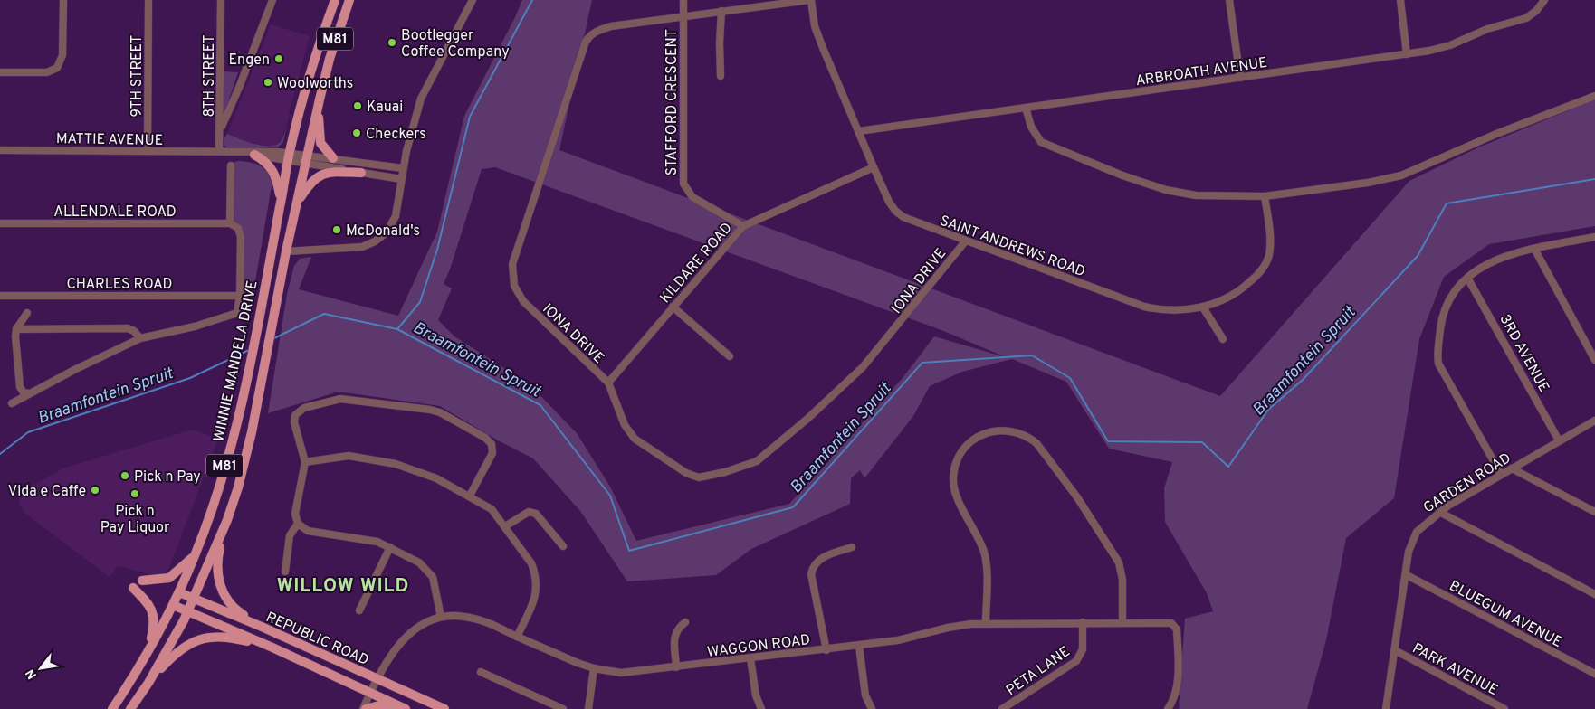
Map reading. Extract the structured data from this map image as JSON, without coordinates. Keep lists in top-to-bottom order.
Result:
{
  "streets": {
    "main road": ["M81", "WINNIE MANDELA DRIVE", "REPUBLIC ROAD"],
    "street": [
      "ARBROATH AVENUE",
      "9TH STREET",
      "8TH STREET",
      "STAFFORD CRESCENT",
      "MATTIE AVENUE",
      "ALLENDALE ROAD",
      "SAINT ANDREWS ROAD",
      "KILDARE ROAD",
      "IONA DRIVE",
      "CHARLES ROAD",
      "3RD AVENUE",
      "GARDEN ROAD",
      "BLUEGUM AVENUE",
      "WAGGON ROAD",
      "PARK AVENUE",
      "PETA LANE"
    ]
  },
  "crossings": [
    ["ARBROATH AVENUE", "SAINT ANDREWS ROAD"],
    ["9TH STREET", "MATTIE AVENUE"],
    ["8TH STREET", "MATTIE AVENUE"],
    ["STAFFORD CRESCENT", "KILDARE ROAD"],
    ["STAFFORD CRESCENT", "IONA DRIVE"],
    ["MATTIE AVENUE", "WINNIE MANDELA DRIVE"],
    ["SAINT ANDREWS ROAD", "KILDARE ROAD"],
    ["SAINT ANDREWS ROAD", "IONA DRIVE"],
    ["KILDARE ROAD", "IONA DRIVE"],
    ["3RD AVENUE", "GARDEN ROAD"],
    ["WINNIE MANDELA DRIVE", "REPUBLIC ROAD"],
    ["GARDEN ROAD", "BLUEGUM AVENUE"],
    ["GARDEN ROAD", "PARK AVENUE"],
    ["REPUBLIC ROAD", "WAGGON ROAD"],
    ["WAGGON ROAD", "PETA LANE"]
  ],
  "districts": ["WILLOW WILD"],
  "water": ["Braamfontein Spruit"],
  "places": [
    "Bootlegger Coffee Company",
    "Engen",
    "Woolworths",
    "Kauai",
    "Checkers",
    "McDonald's",
    "Pick n Pay",
    "Vida e Caffe",
    "Pick n Pay Liquor"
  ],
  "north": "bottom left"
}
